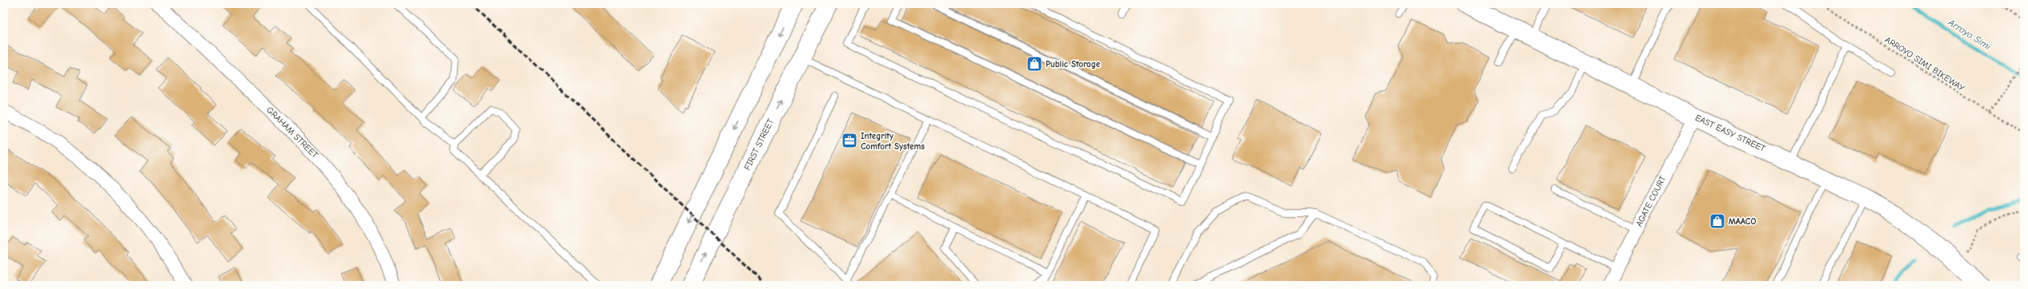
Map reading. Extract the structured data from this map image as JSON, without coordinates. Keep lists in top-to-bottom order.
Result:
{
  "streets": {
    "main road": ["EAST EASY STREET", "FIRST STREET"],
    "street": ["GRAHAM STREET", "AGATE COURT"],
    "path": ["ARROYO SIMI BIKEWAY"]
  },
  "crossings": [
    ["EAST EASY STREET", "AGATE COURT"]
  ],
  "water": ["Arroyo Simi"],
  "places": {
    "shop": ["Public Storage", "MAACO"],
    "office": ["Integrity Comfort Systems"]
  }
}
